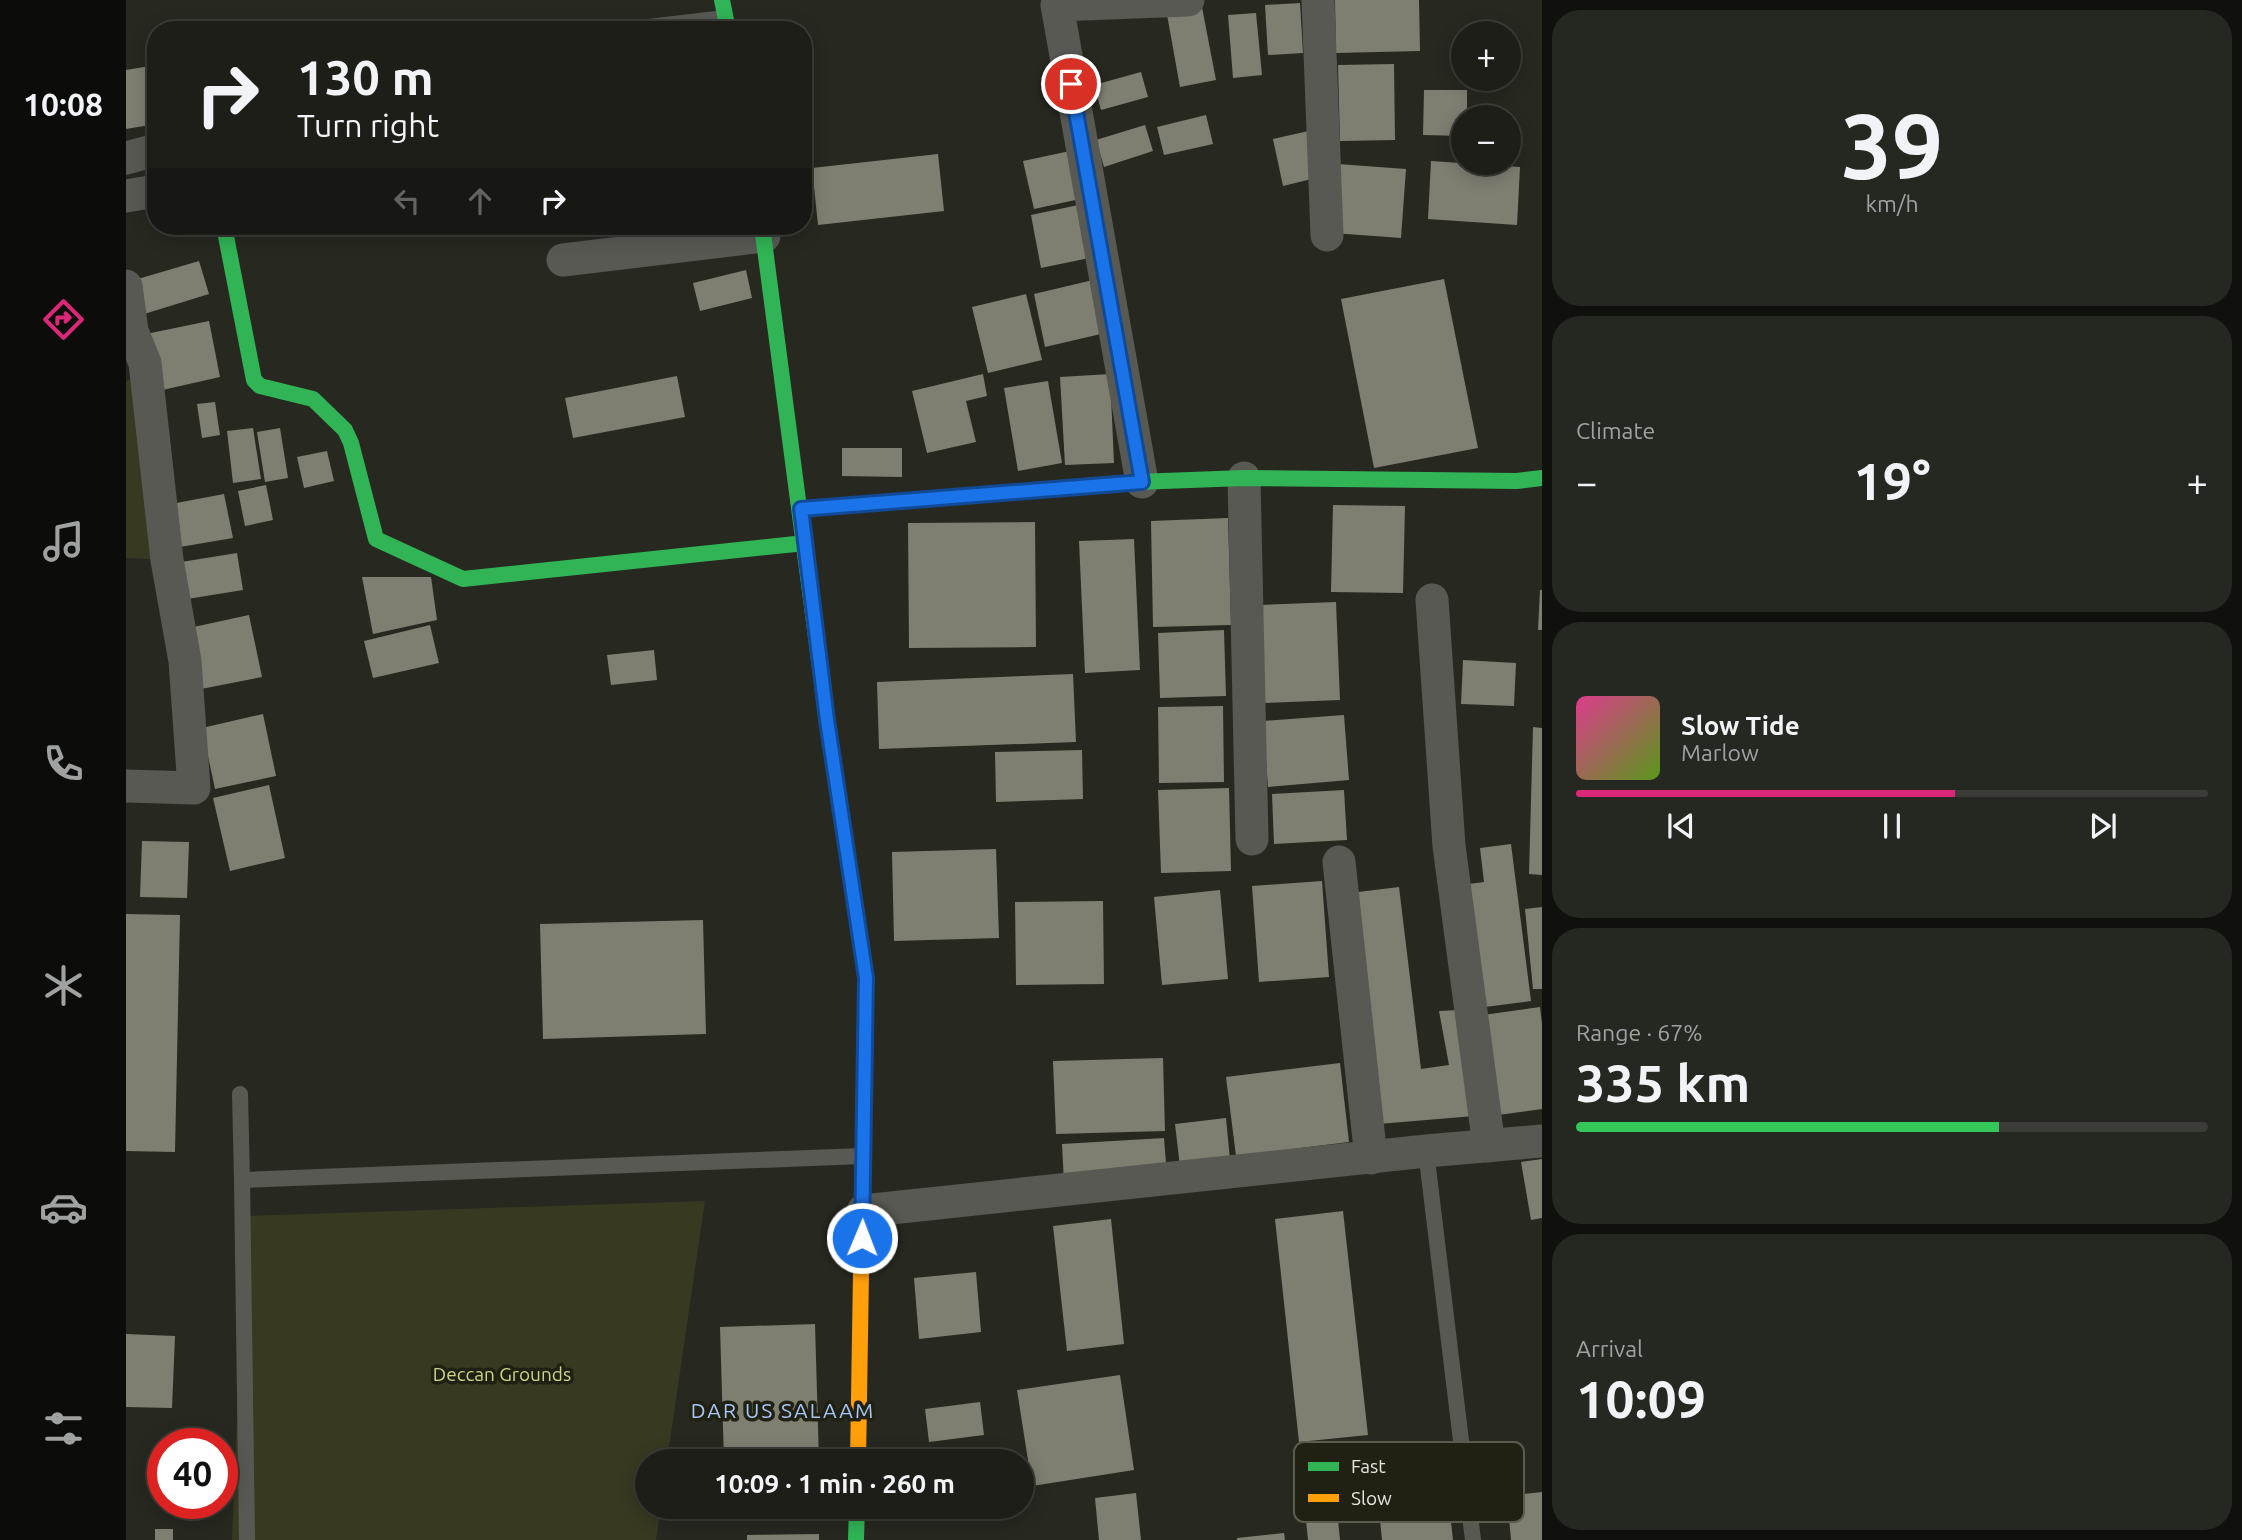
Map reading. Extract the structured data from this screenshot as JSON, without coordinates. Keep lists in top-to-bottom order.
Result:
{
  "districts": ["DAR US SALAAM"],
  "parks": ["Deccan Grounds"],
  "legend": ["Fast", "Slow"],
  "page": {
    "tabs": "10:08",
    "tile": [
      ["39", "km/h"],
      "Climate",
      ["Range · 67%", "335 km"],
      ["Arrival", "10:09"]
    ],
    "map_buttons": ["+", "−"],
    "turn": ["130 m", "Turn right"],
    "heat": ["−", "19°", "+"],
    "song": ["Slow Tide", "Marlow"],
    "limit": "40",
    "trip": "10:09 · 1 min · 260 m"
  }
}
